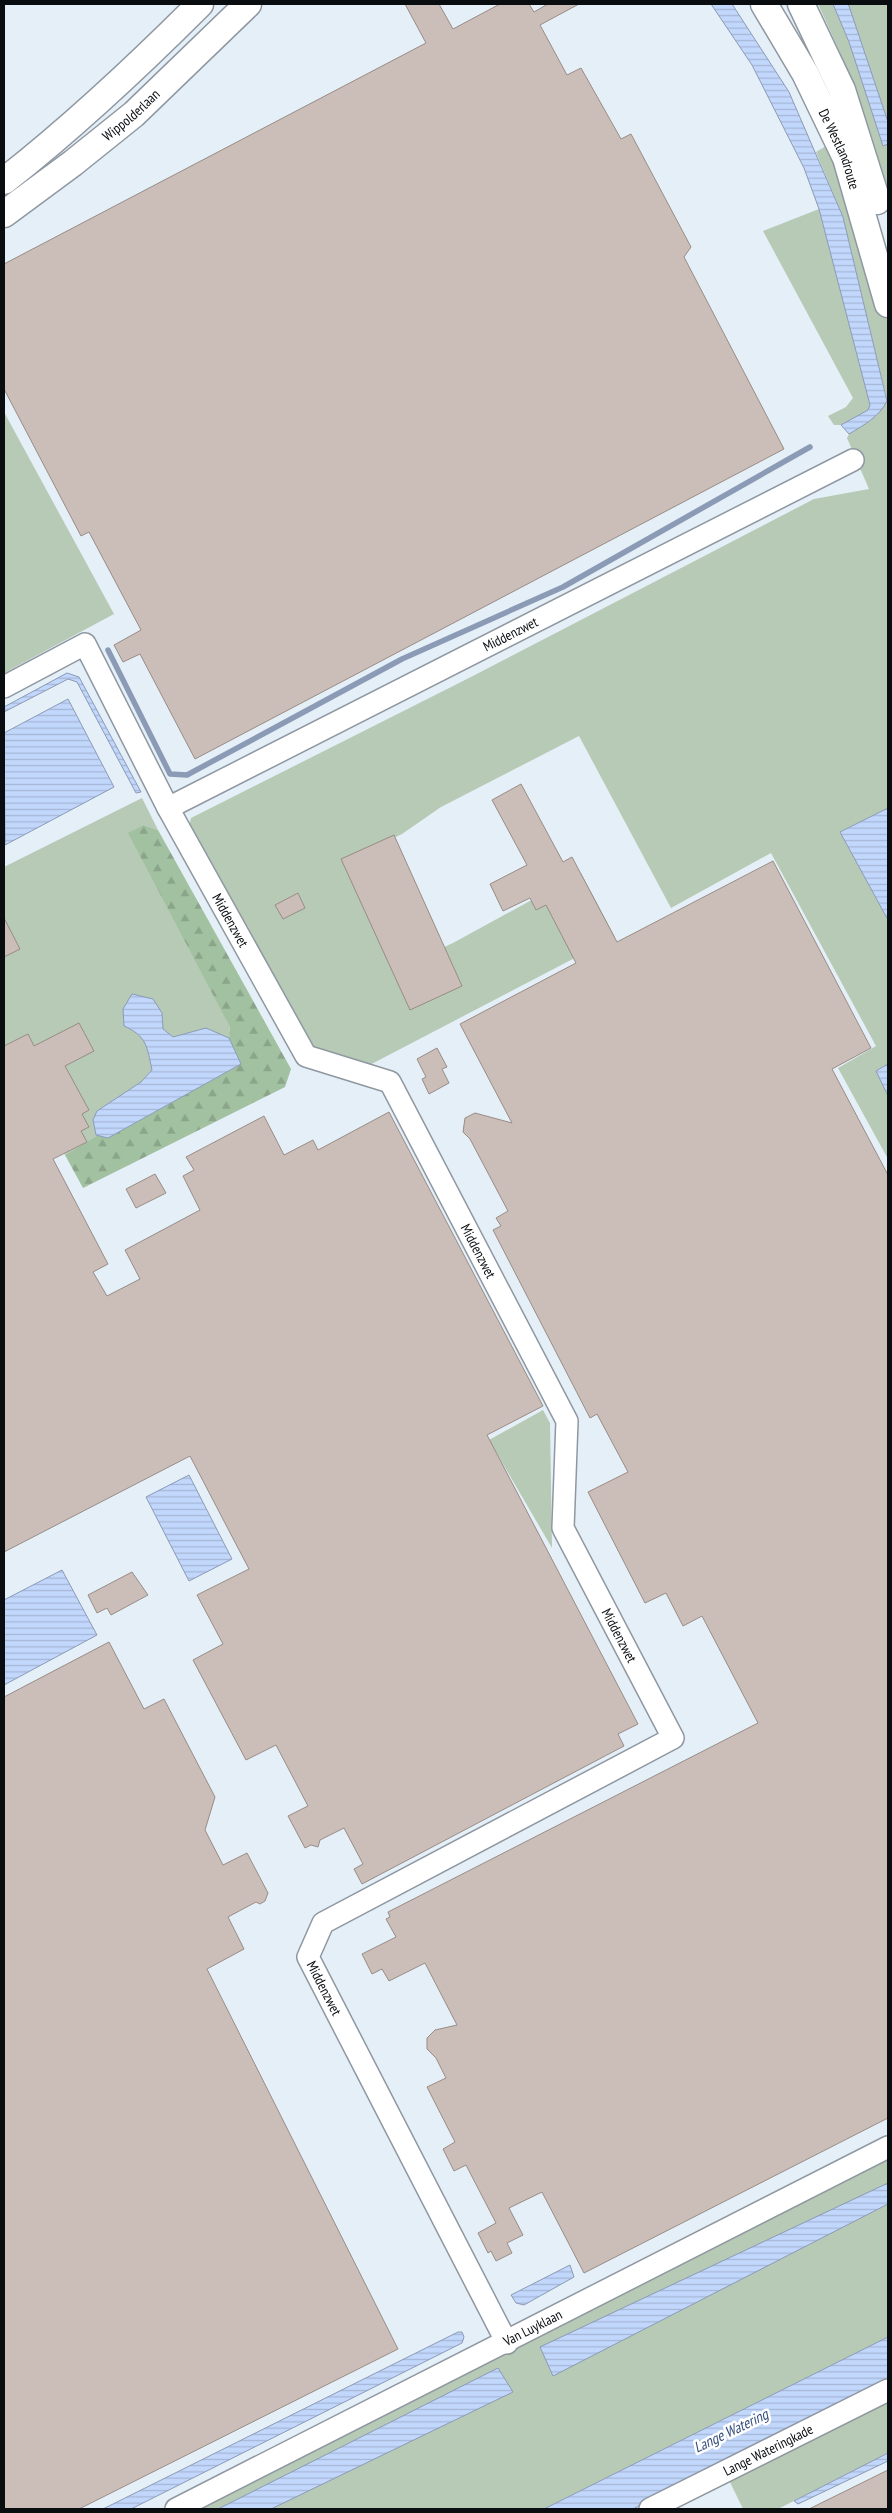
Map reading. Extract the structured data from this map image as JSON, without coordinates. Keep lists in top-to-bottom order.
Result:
{
  "streets": {
    "main road": ["Wippolderlaan", "De Westlandroute"],
    "street": ["Middenzwet", "Van Luyklaan", "Lange Wateringkade"]
  },
  "crossings": [
    ["Middenzwet", "Van Luyklaan"]
  ],
  "water": ["Lange Watering"]
}
